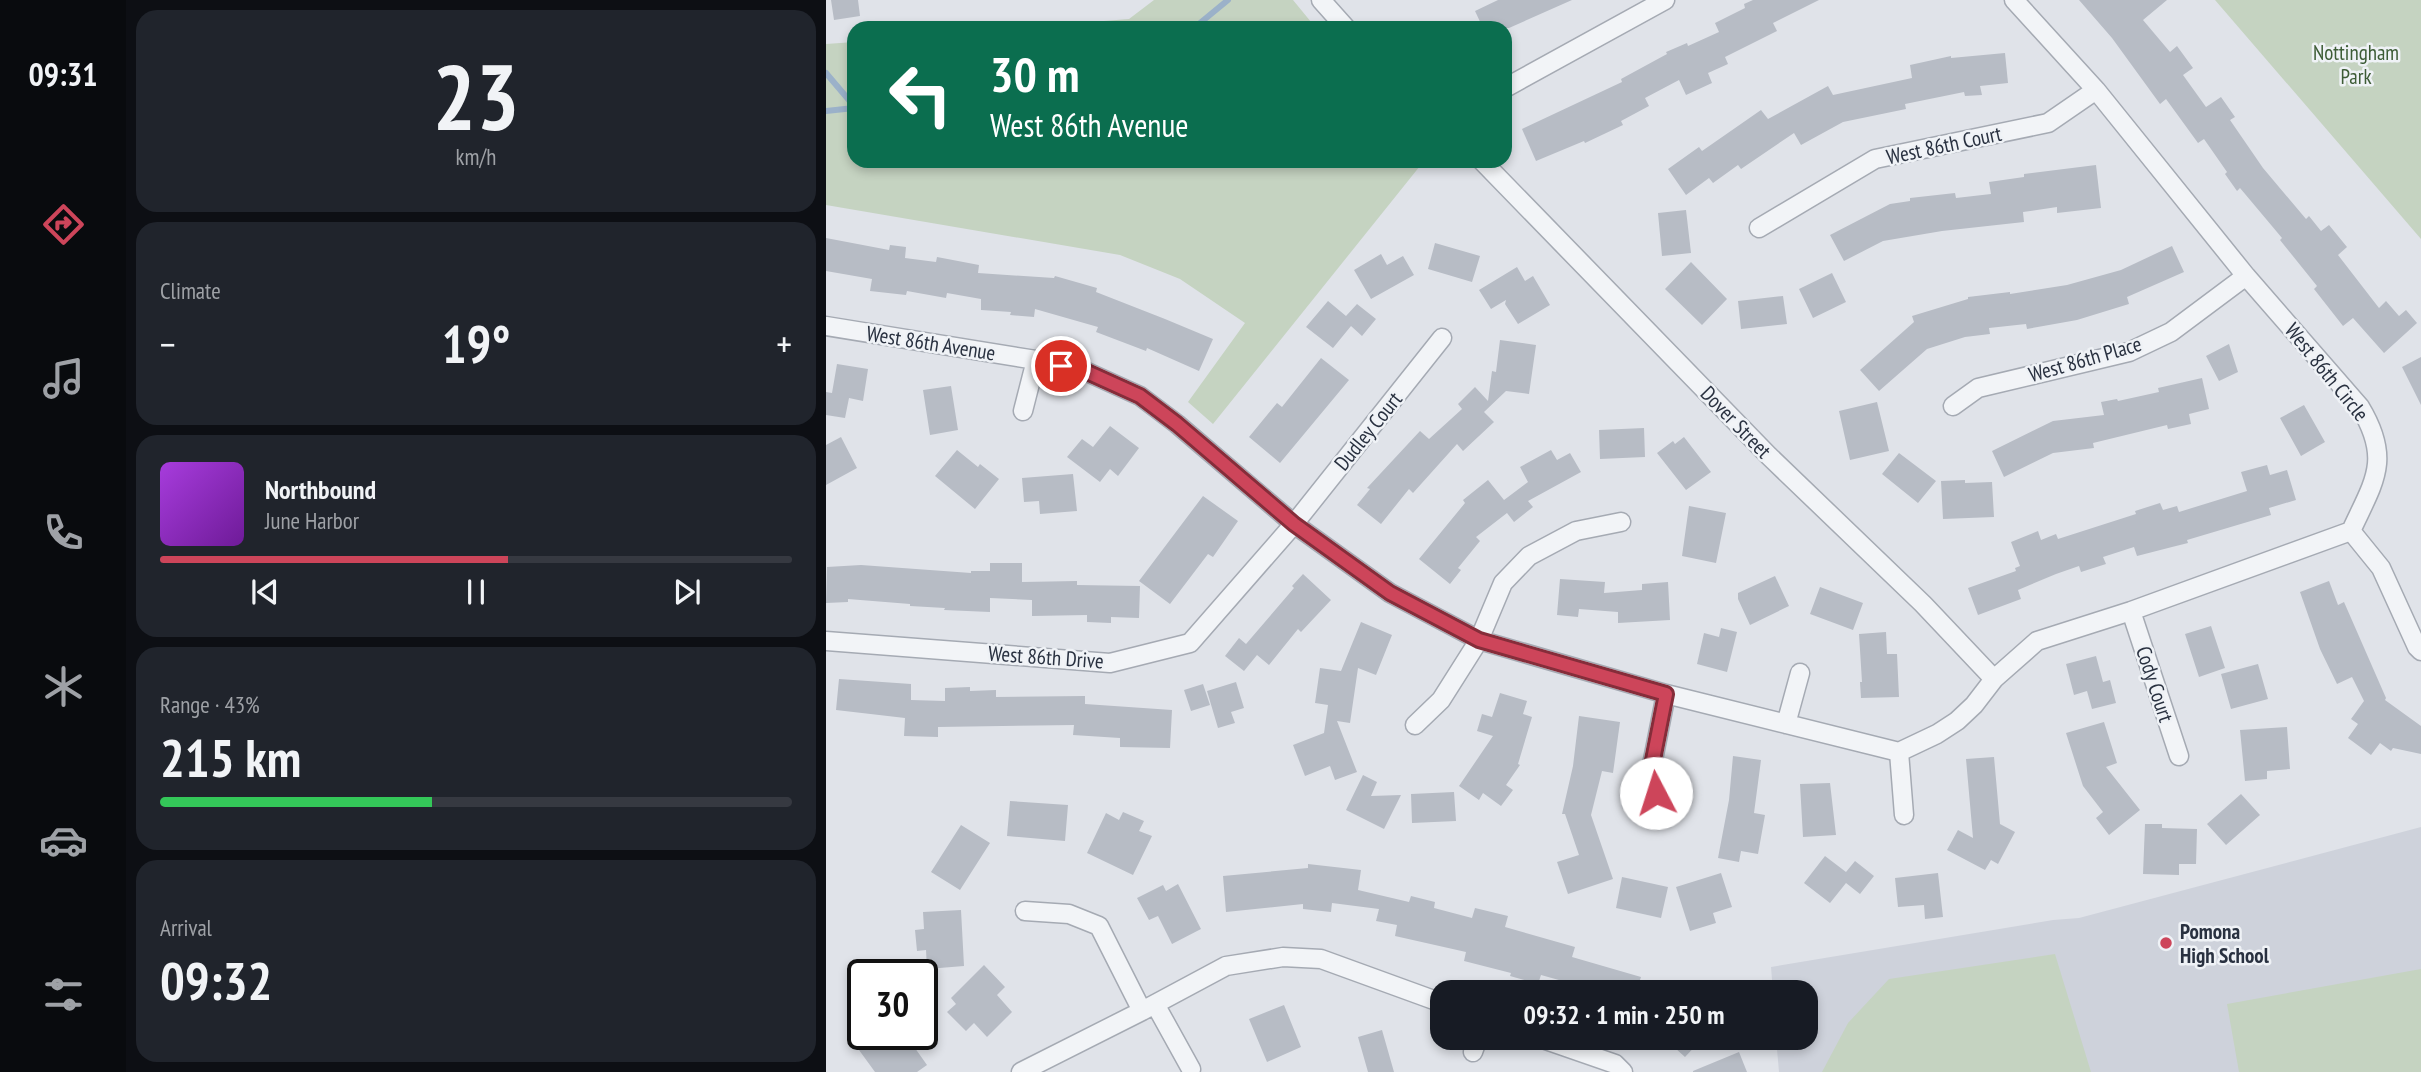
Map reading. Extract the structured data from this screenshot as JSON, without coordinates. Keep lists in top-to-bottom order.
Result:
{
  "streets": {
    "street": [
      "West 86th Court",
      "West 86th Avenue",
      "West 86th Place",
      "West 86th Circle",
      "Dover Street",
      "Dudley Court",
      "West 86th Drive",
      "Cody Court"
    ]
  },
  "crossings": [
    ["West 86th Court", "West 86th Circle"],
    ["West 86th Avenue", "Dudley Court"],
    ["West 86th Avenue", "West 86th Drive"],
    ["West 86th Place", "West 86th Circle"],
    ["Dudley Court", "West 86th Drive"]
  ],
  "parks": ["Nottingham Park"],
  "places": ["Pomona High School"],
  "page": {
    "tabs": "09:31",
    "tile": [
      ["23", "km/h"],
      "Climate",
      ["Range · 43%", "215 km"],
      ["Arrival", "09:32"]
    ],
    "turn": ["30 m", "West 86th Avenue"],
    "heat": ["−", "19°", "+"],
    "song": ["Northbound", "June Harbor"],
    "limit": "30",
    "trip": "09:32 · 1 min · 250 m"
  }
}
